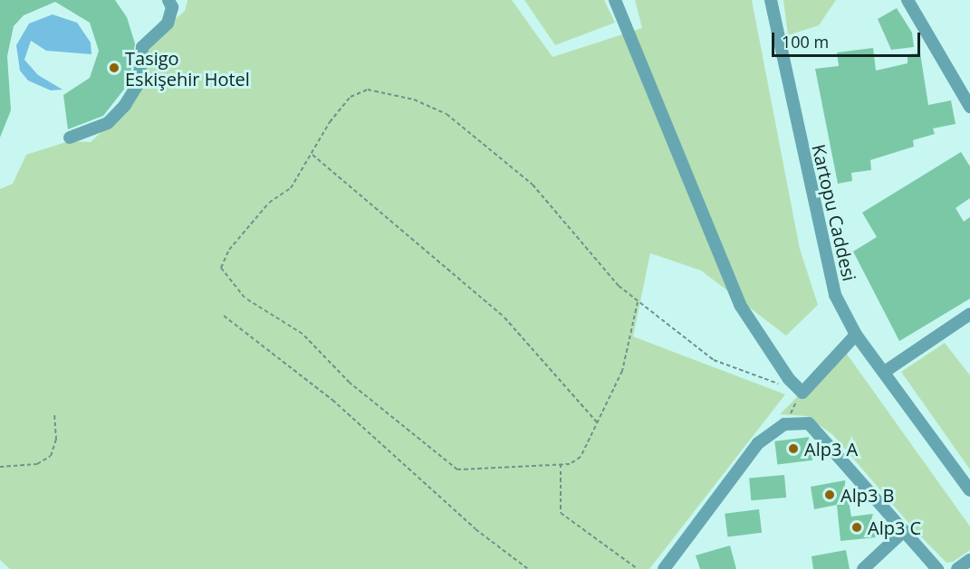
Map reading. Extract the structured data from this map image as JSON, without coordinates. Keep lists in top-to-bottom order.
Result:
{
  "streets": {
    "street": ["Kartopu Caddesi"]
  },
  "places": [
    "Tasigo Eskişehir Hotel",
    "Alp3 A",
    "Alp3 B",
    "Alp3 C"
  ],
  "scale_bar": "100 m"
}
